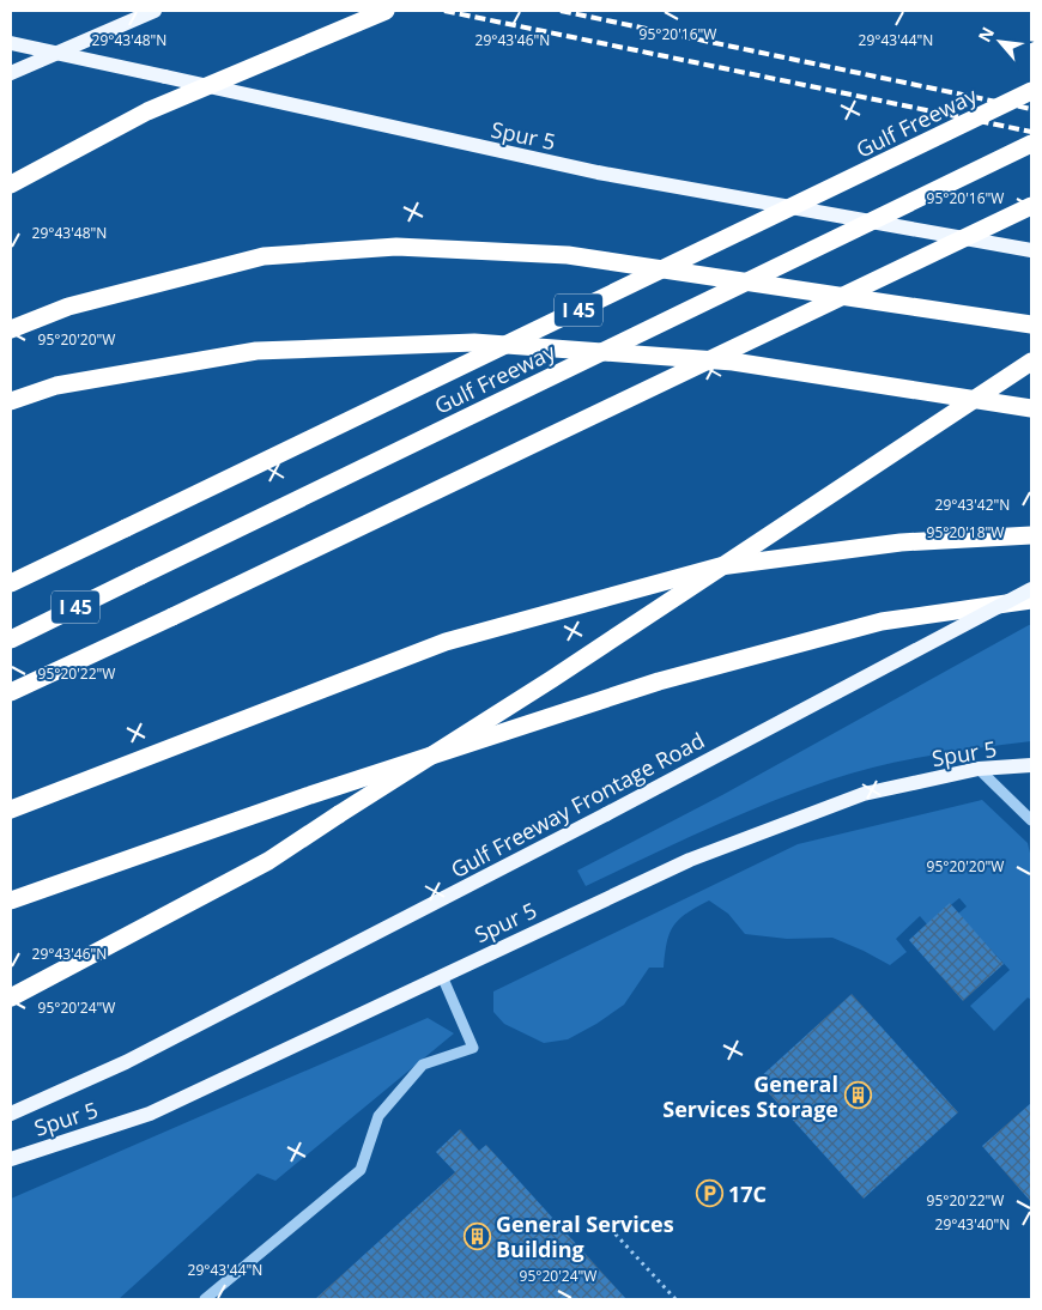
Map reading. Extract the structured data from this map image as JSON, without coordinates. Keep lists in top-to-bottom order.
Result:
{
  "streets": {
    "highway": ["Gulf Freeway", "I 45"],
    "main road": ["Spur 5", "Gulf Freeway Frontage Road"]
  },
  "places": {
    "building": ["General Services Storage", "General Services Building"],
    "parking": ["17C"]
  },
  "north": "top left",
  "coordinates": [
    "95°20'16\"W",
    "29°43'48\"N",
    "29°43'46\"N",
    "29°43'44\"N",
    "95°20'20\"W",
    "29°43'42\"N",
    "95°20'18\"W",
    "95°20'22\"W",
    "95°20'24\"W",
    "29°43'40\"N"
  ]
}
